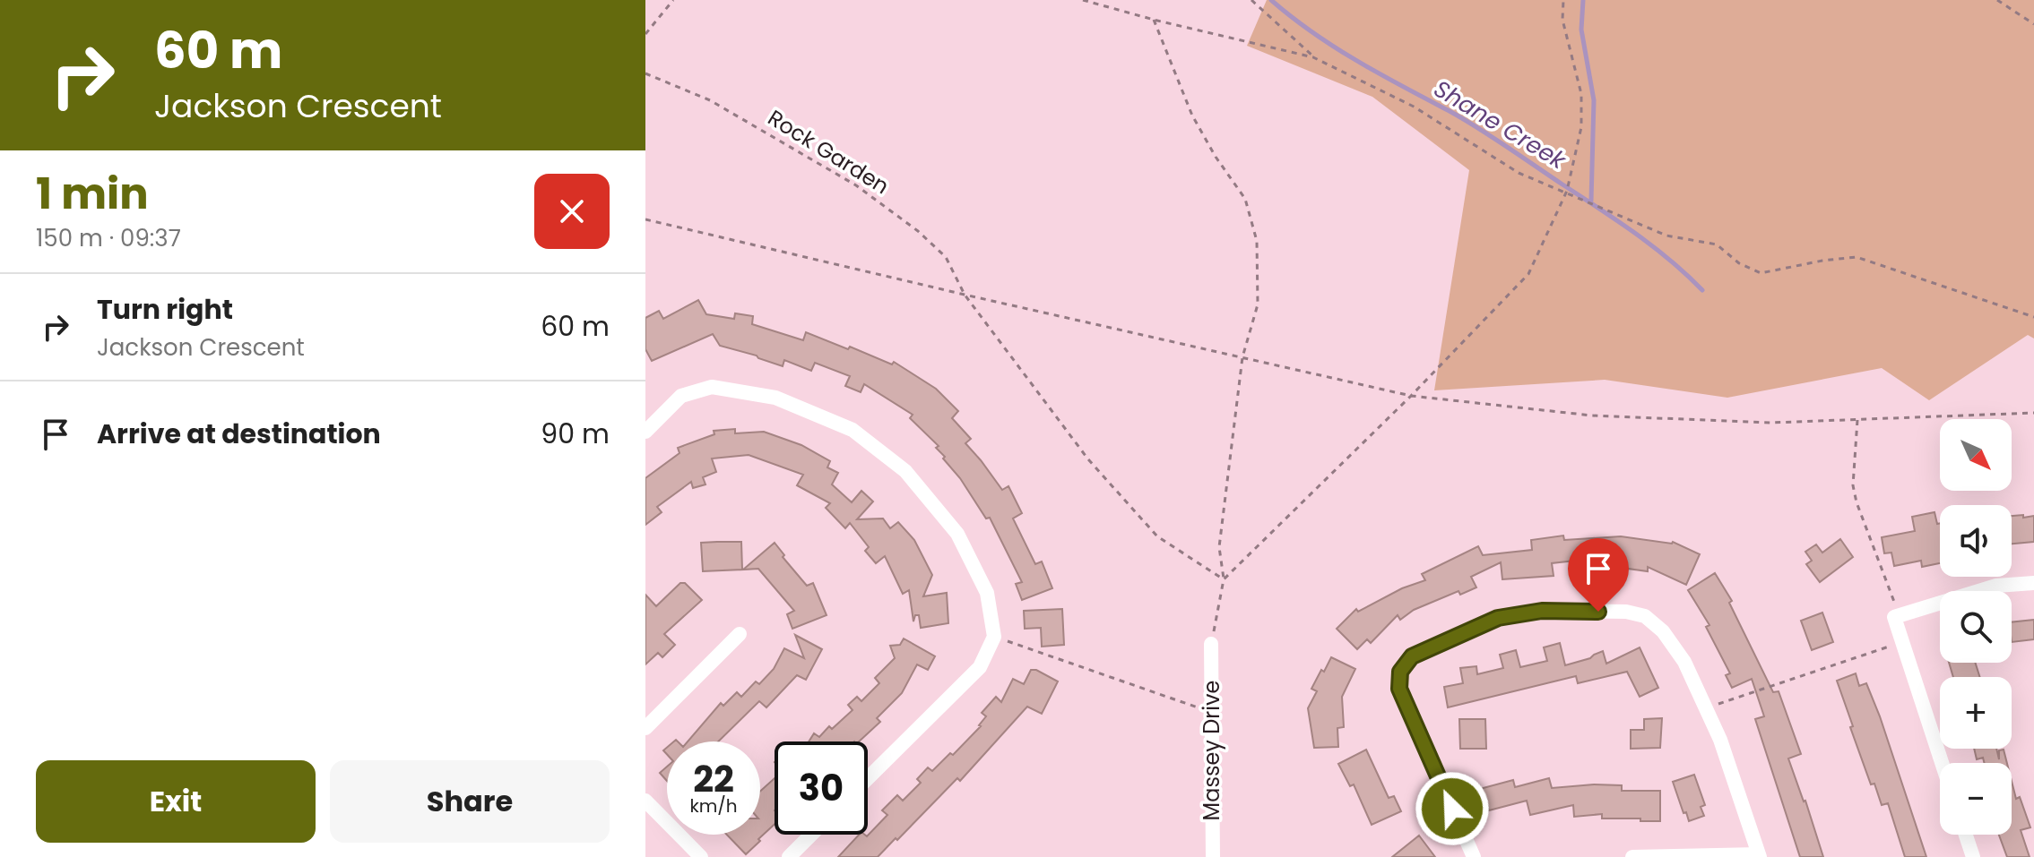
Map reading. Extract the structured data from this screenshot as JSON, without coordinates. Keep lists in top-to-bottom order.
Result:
{
  "streets": {
    "street": ["Massey Drive"],
    "path": ["Rock Garden"]
  },
  "water": ["Shane Creek"],
  "north": "bottom right",
  "page": {
    "turn": ["60 m", "Jackson Crescent"],
    "heading": ["1 min", "150 m · 09:37"],
    "list": [
      {
        "name": "Turn right",
        "note": "Jackson Crescent",
        "value": "60 m"
      },
      {
        "name": "Arrive at destination",
        "value": "90 m"
      }
    ],
    "map_buttons": ["+", "−"],
    "speed": "22 km/h",
    "limit": "30",
    "buttons": ["Exit", "Share"]
  }
}
